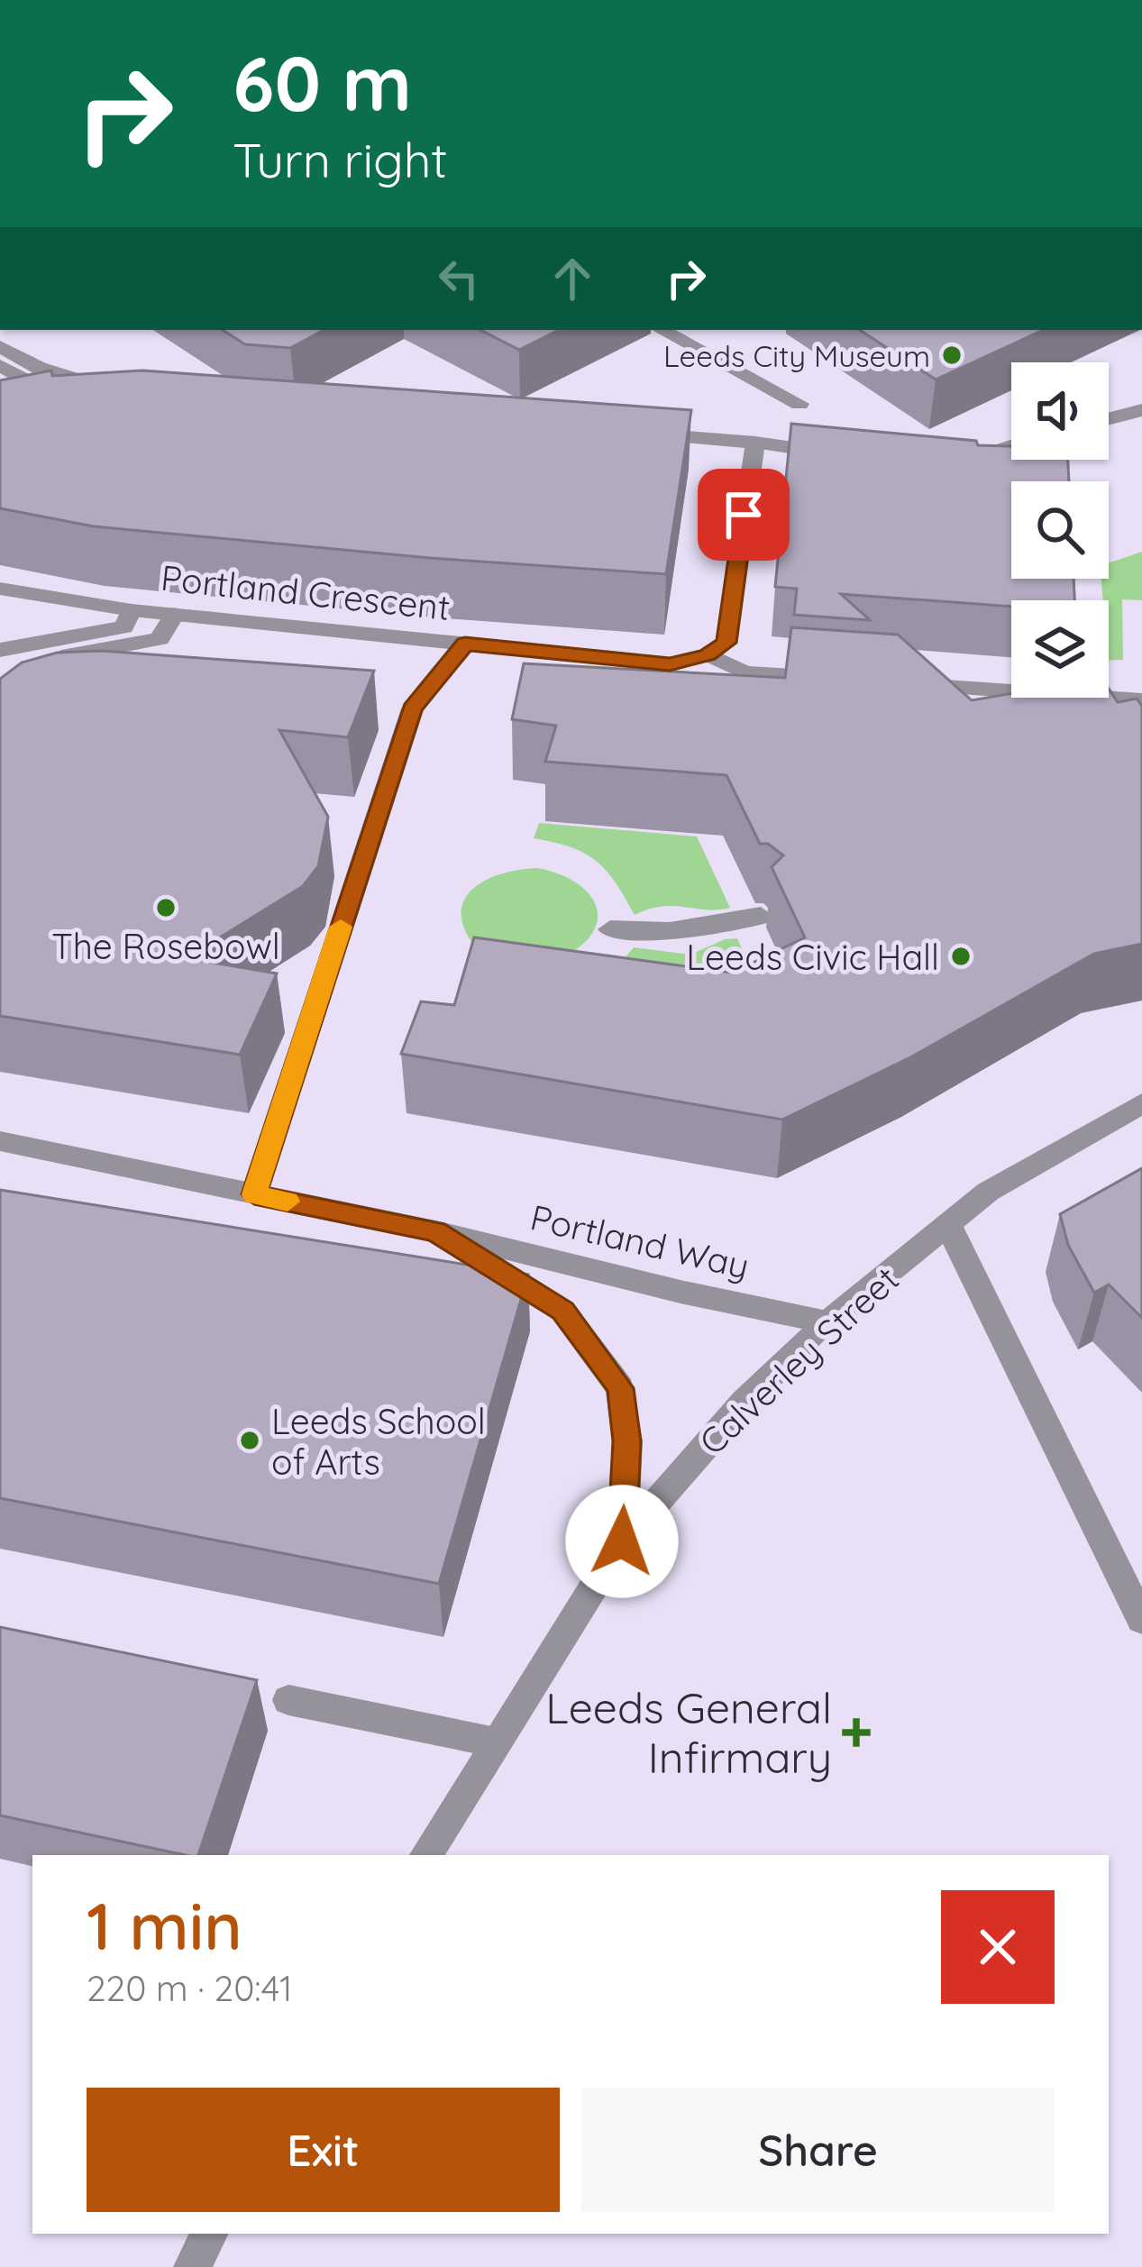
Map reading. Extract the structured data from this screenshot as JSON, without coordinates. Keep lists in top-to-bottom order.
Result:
{
  "streets": {
    "street": ["Portland Crescent", "Portland Way", "Calverley Street"]
  },
  "crossings": [
    ["Portland Way", "Calverley Street"]
  ],
  "places": {
    "other": [
      "Leeds City Museum",
      "The Rosebowl",
      "Leeds Civic Hall",
      "Leeds School of Arts"
    ],
    "health": ["Leeds General Infirmary"]
  },
  "page": {
    "turn": ["60 m", "Turn right"],
    "heading": ["1 min", "220 m · 20:41"],
    "buttons": ["Exit", "Share"]
  }
}
